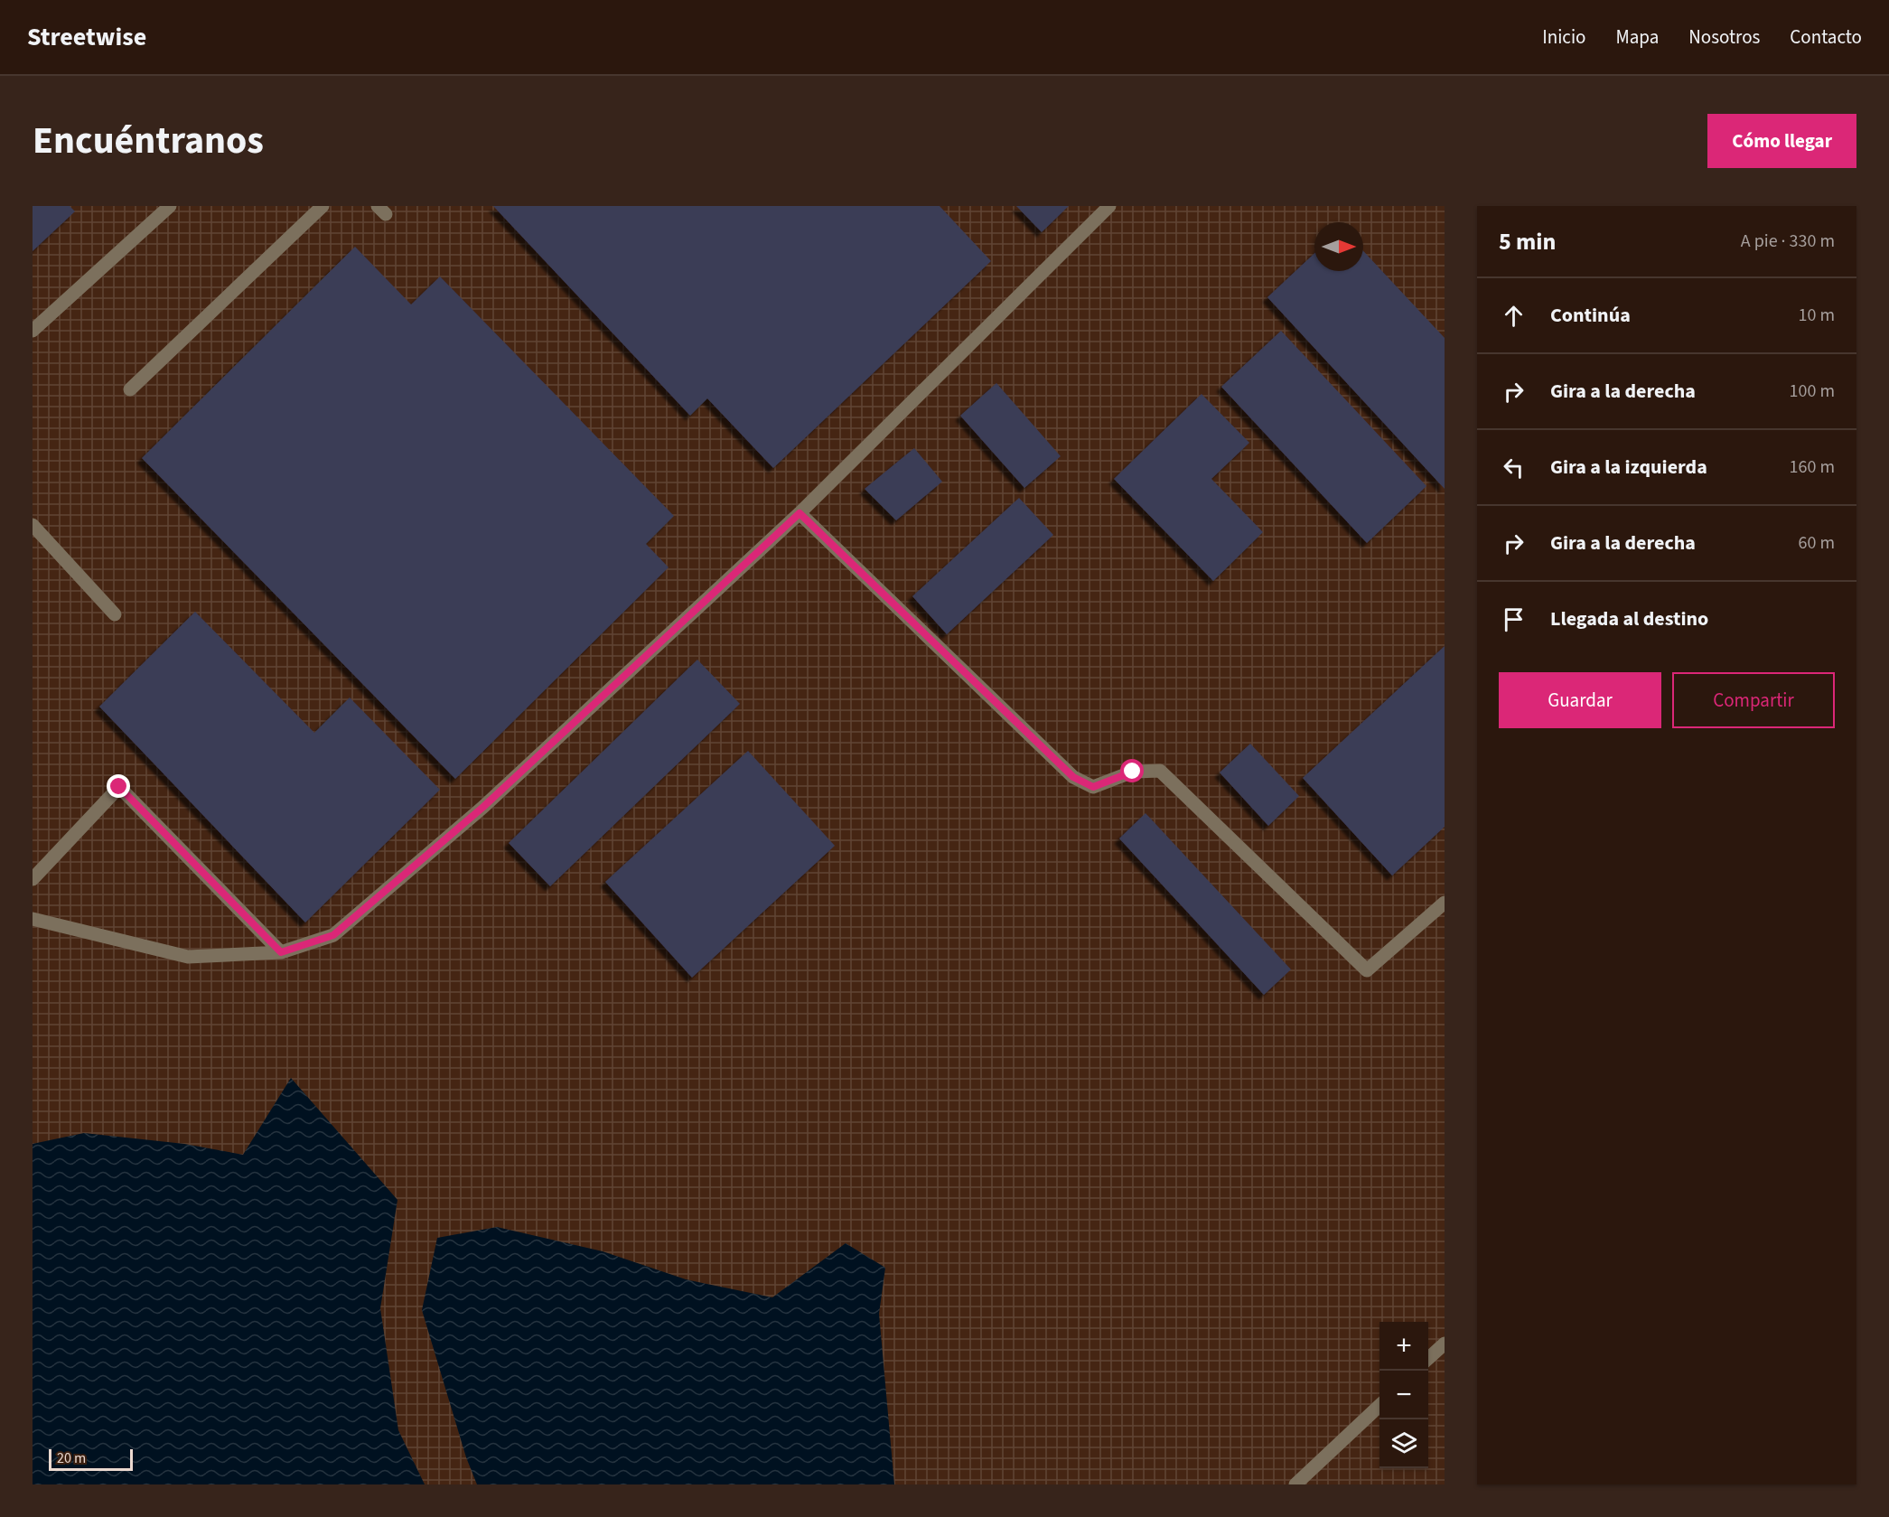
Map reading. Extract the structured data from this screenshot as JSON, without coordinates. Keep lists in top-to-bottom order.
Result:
{
  "scale_bar": "20 m",
  "north": "right",
  "page": {
    "header": "Streetwise",
    "nav": [
      "Inicio",
      "Mapa",
      "Nosotros",
      "Contacto"
    ],
    "title": "Encuéntranos",
    "buttons": [
      "Cómo llegar",
      ["Guardar", "Compartir"]
    ],
    "heading": ["5 min", "A pie · 330 m"],
    "list": [
      ["Continúa", "10 m"],
      ["Gira a la derecha", "100 m"],
      ["Gira a la izquierda", "160 m"],
      ["Gira a la derecha", "60 m"],
      "Llegada al destino"
    ],
    "map_buttons": ["+", "−"],
    "scale": "20 m"
  }
}
